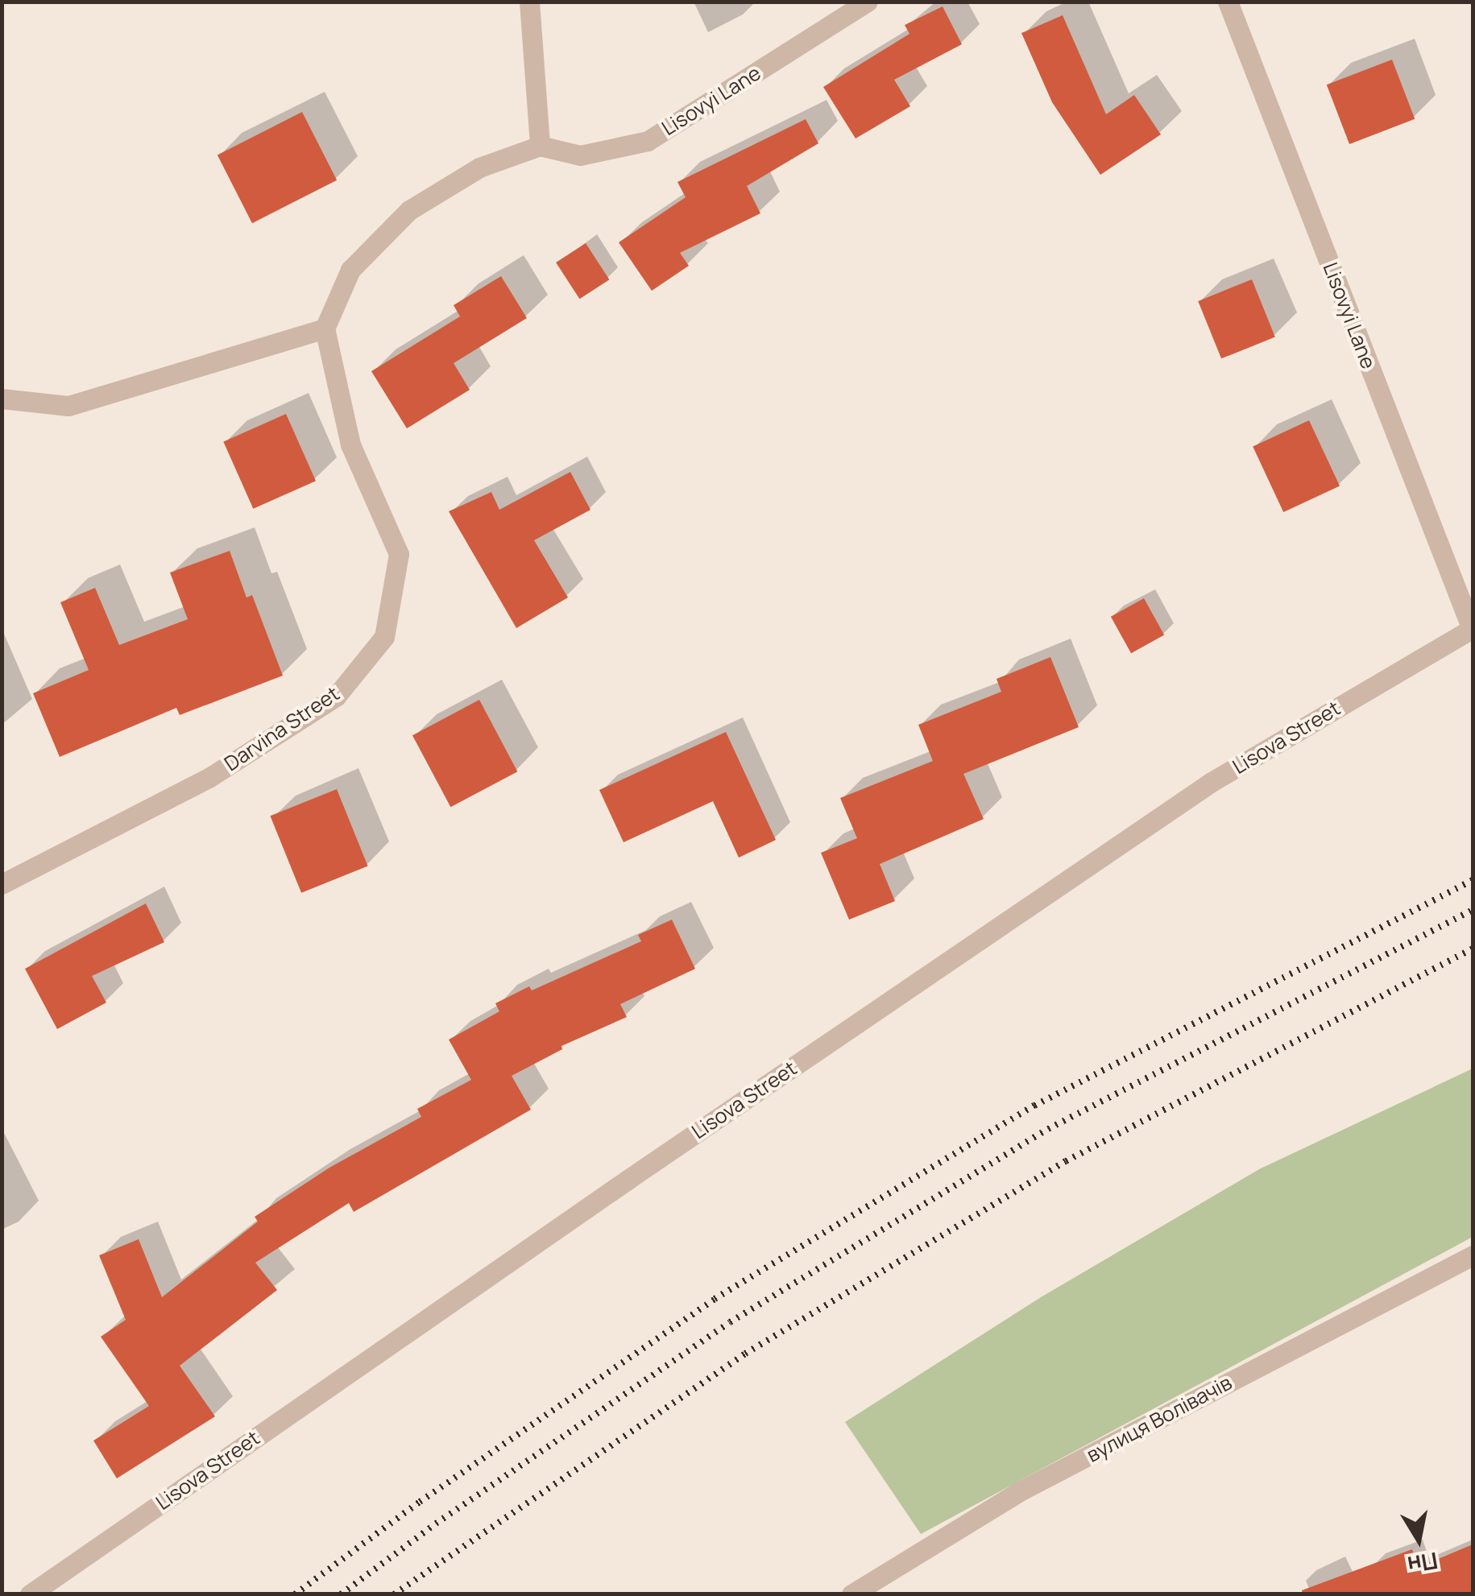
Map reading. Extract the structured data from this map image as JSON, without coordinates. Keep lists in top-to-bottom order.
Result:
{
  "streets": {
    "street": [
      "Lisovyi Lane",
      "Darvina Street",
      "Lisova Street",
      "вулиця Волівачів"
    ]
  },
  "crossings": [
    ["Lisovyi Lane", "Lisova Street"]
  ],
  "north": "bottom"
}
